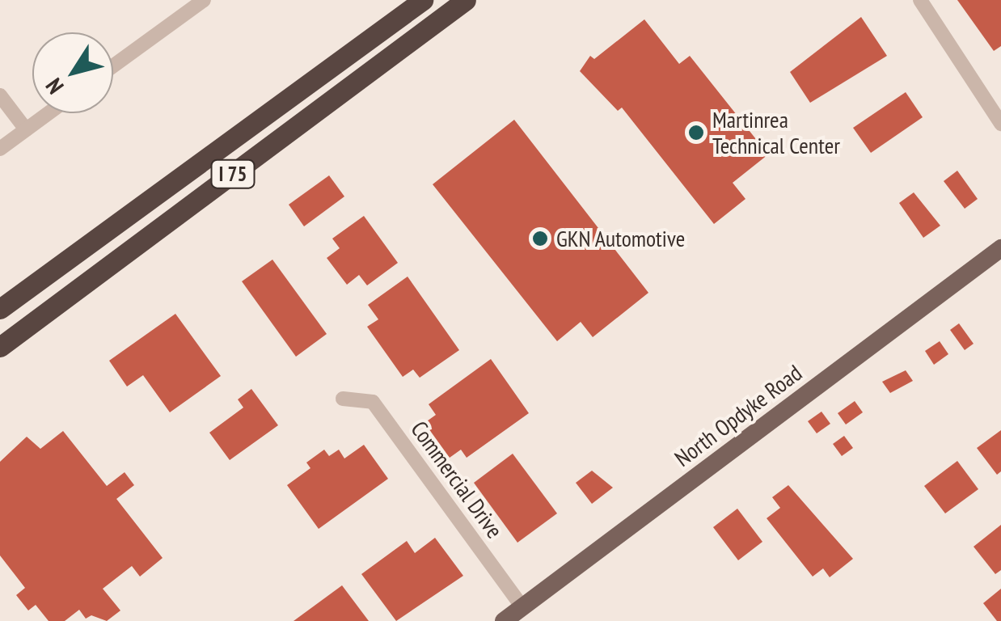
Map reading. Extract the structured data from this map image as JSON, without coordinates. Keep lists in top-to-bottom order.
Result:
{
  "streets": {
    "highway": ["I 75"],
    "main road": ["North Opdyke Road"],
    "street": ["Commercial Drive"]
  },
  "crossings": [
    ["North Opdyke Road", "Commercial Drive"]
  ],
  "places": ["Martinrea Technical Center", "GKN Automotive"],
  "north": "bottom left"
}
